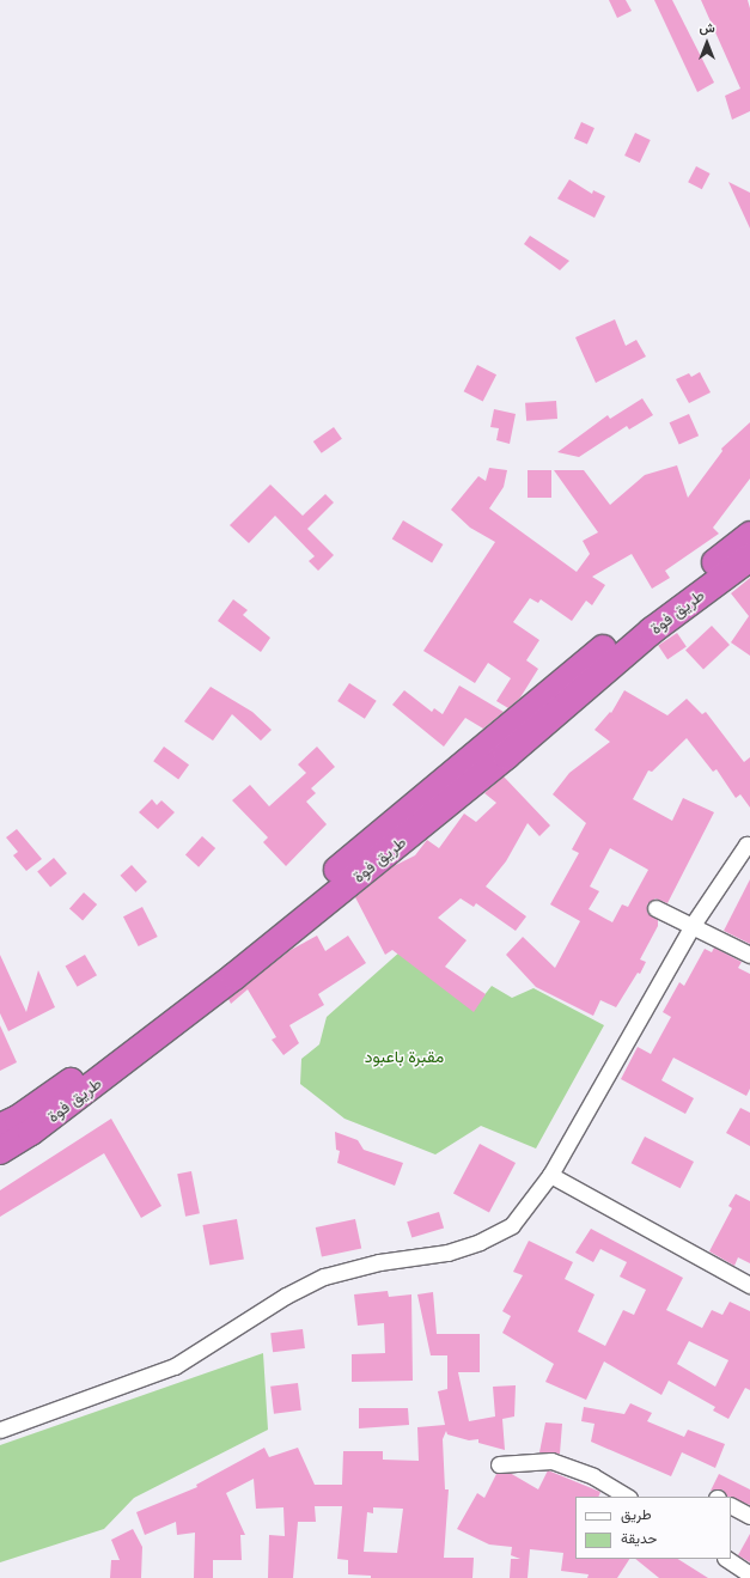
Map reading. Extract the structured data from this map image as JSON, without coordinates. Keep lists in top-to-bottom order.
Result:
{
  "streets": {
    "highway": ["طريق فوة"]
  },
  "parks": ["مقبرة باعبود"],
  "legend": ["طريق", "حديقة"],
  "north": "top"
}
